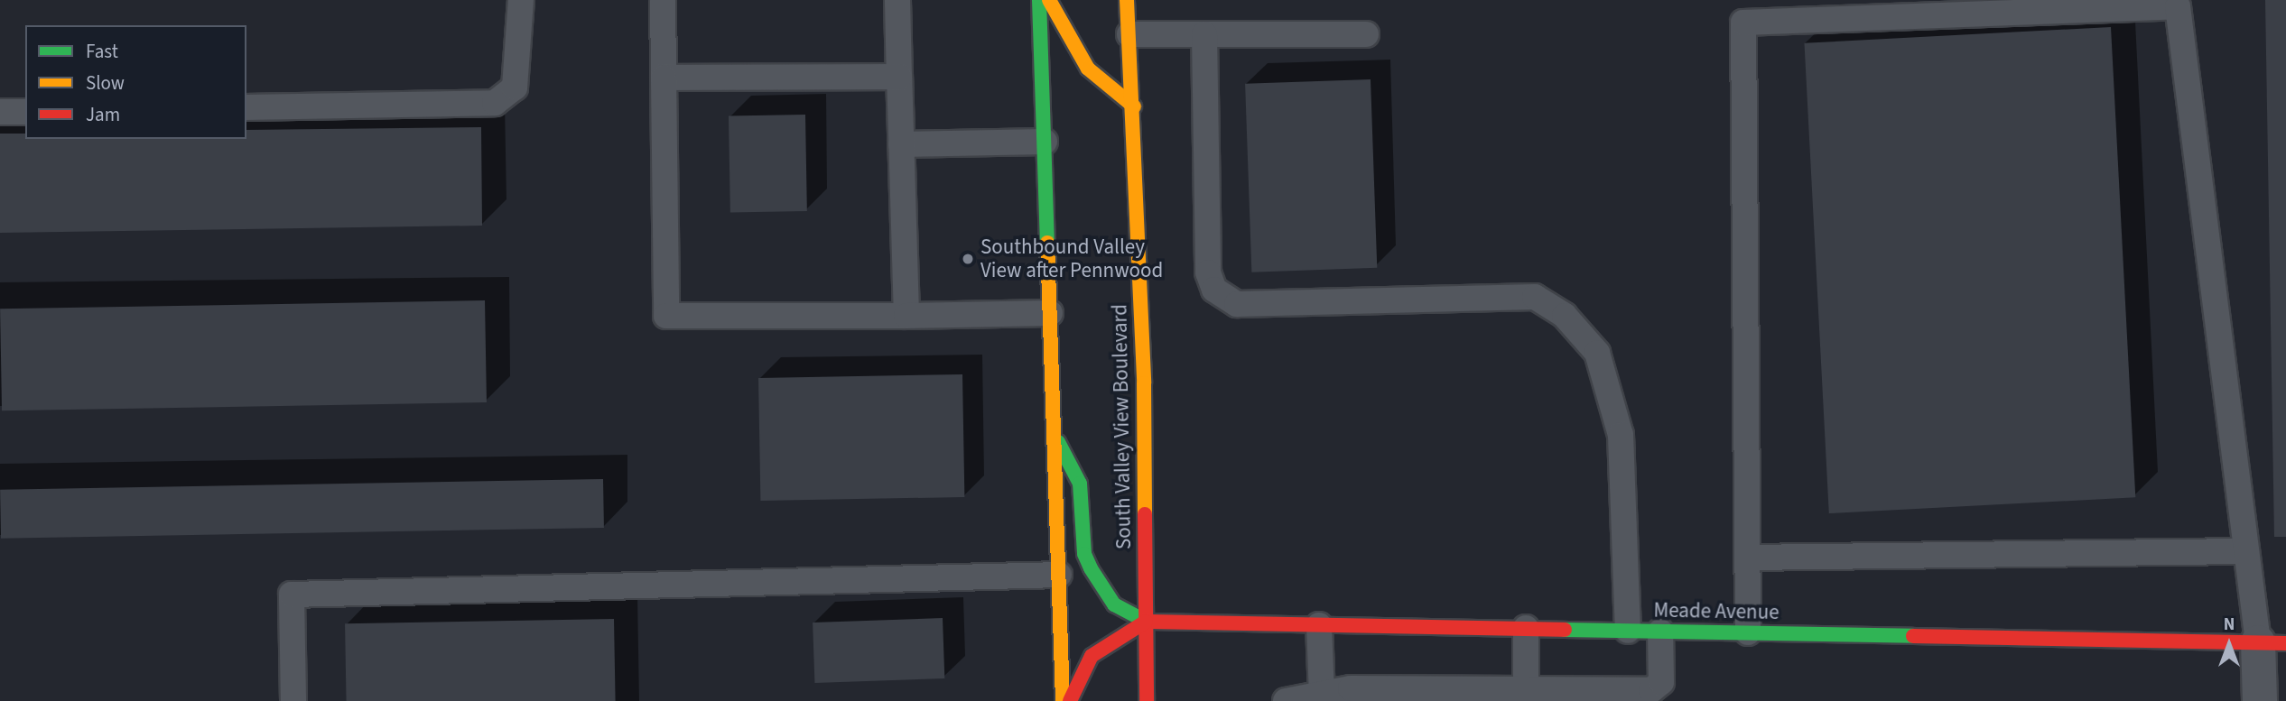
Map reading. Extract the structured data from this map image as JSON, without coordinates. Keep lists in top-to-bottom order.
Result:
{
  "streets": {
    "main road": ["South Valley View Boulevard", "Meade Avenue"]
  },
  "crossings": [
    ["South Valley View Boulevard", "Meade Avenue"]
  ],
  "places": ["Southbound Valley View after Pennwood"],
  "legend": ["Fast", "Slow", "Jam"],
  "north": "top"
}
